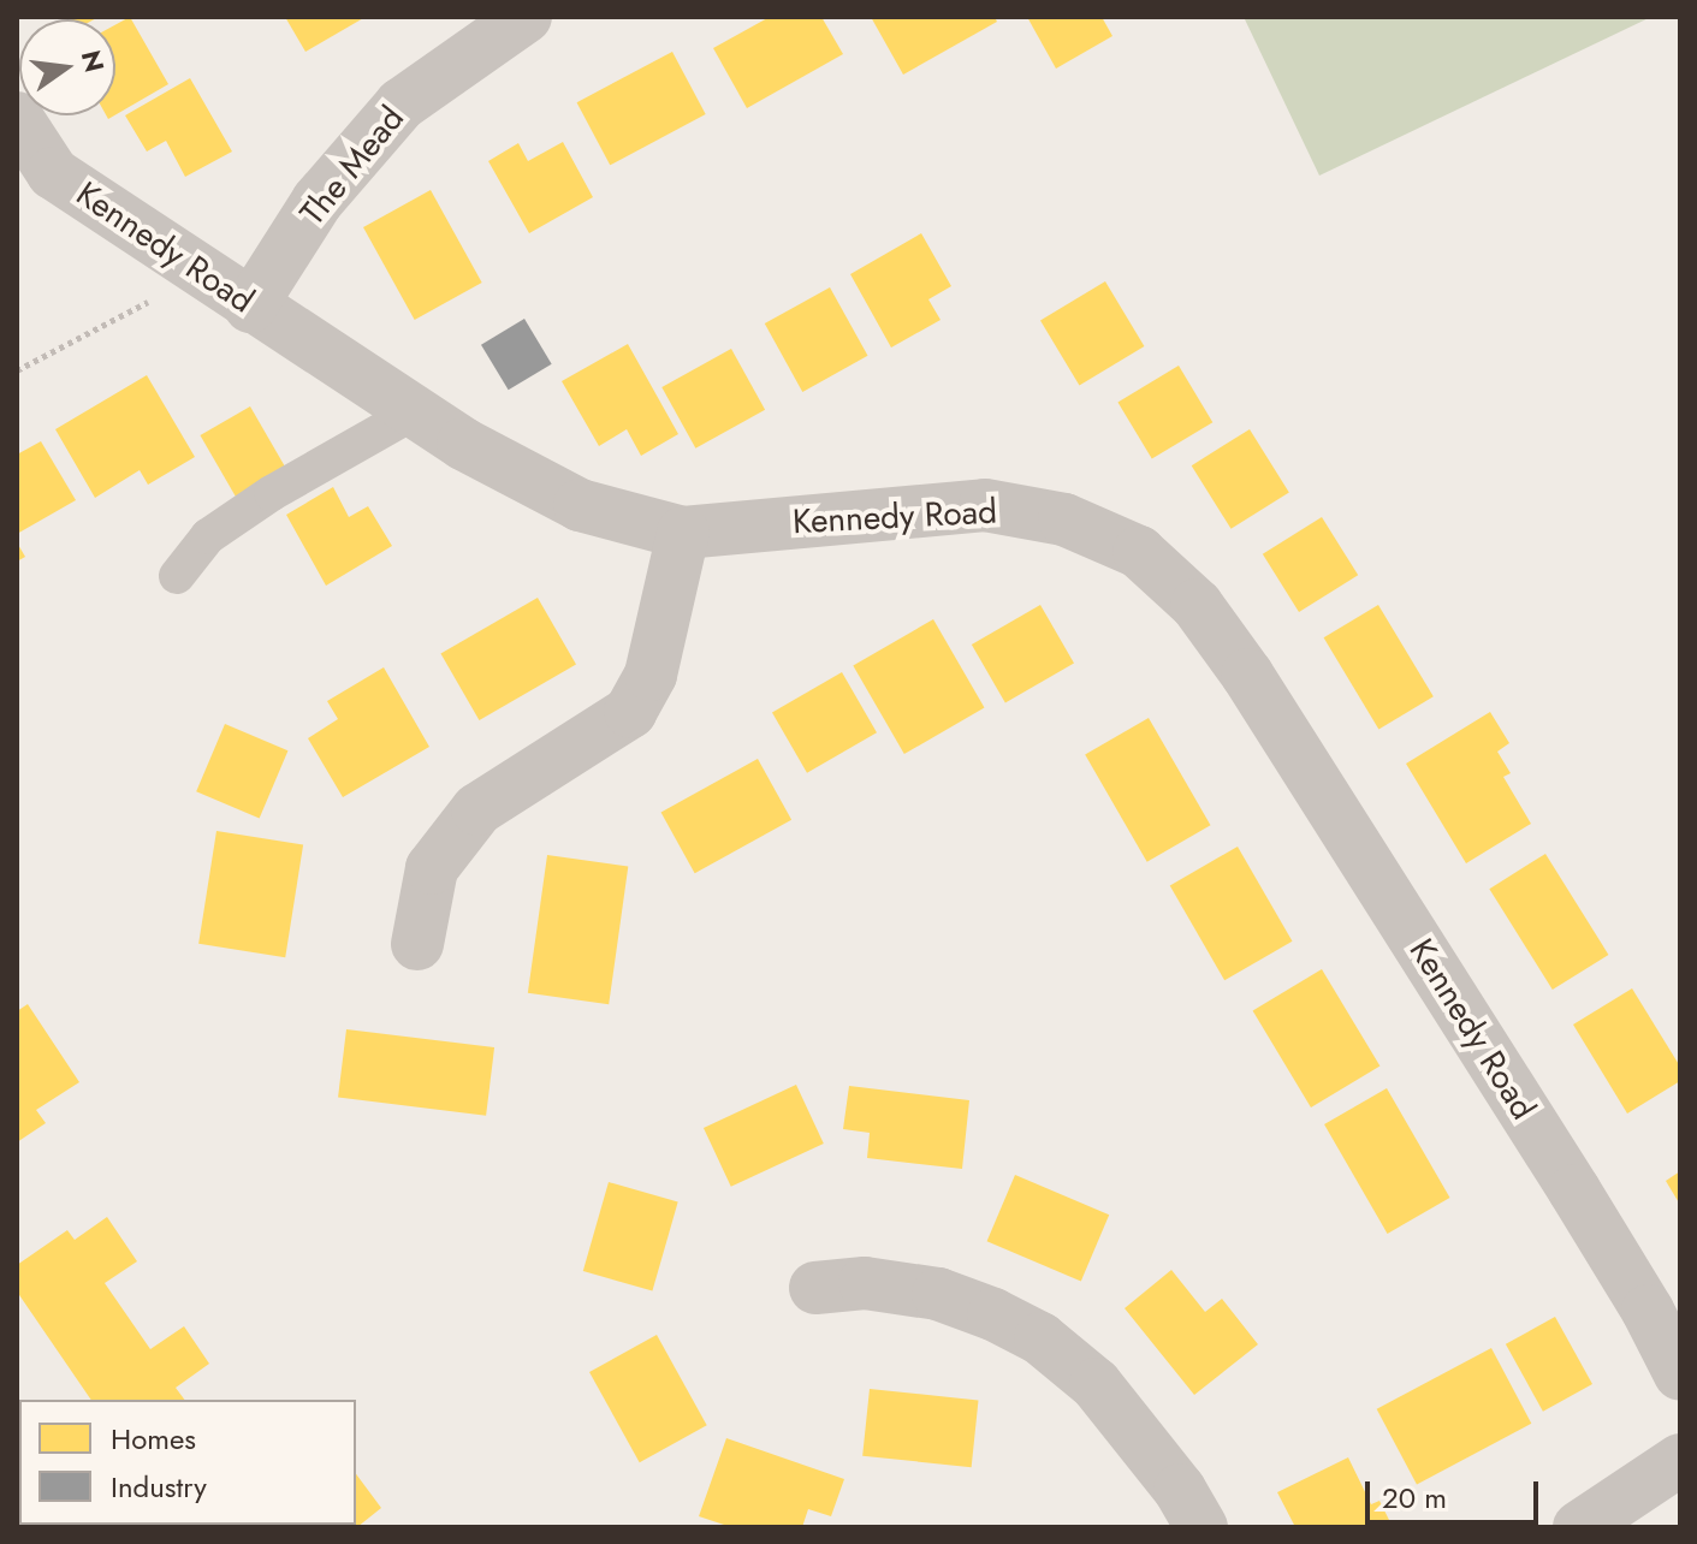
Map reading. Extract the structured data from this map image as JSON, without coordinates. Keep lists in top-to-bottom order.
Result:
{
  "streets": {
    "street": ["The Mead", "Kennedy Road"]
  },
  "crossings": [
    ["The Mead", "Kennedy Road"]
  ],
  "legend": ["Homes", "Industry"],
  "scale_bar": "20 m",
  "north": "right"
}
